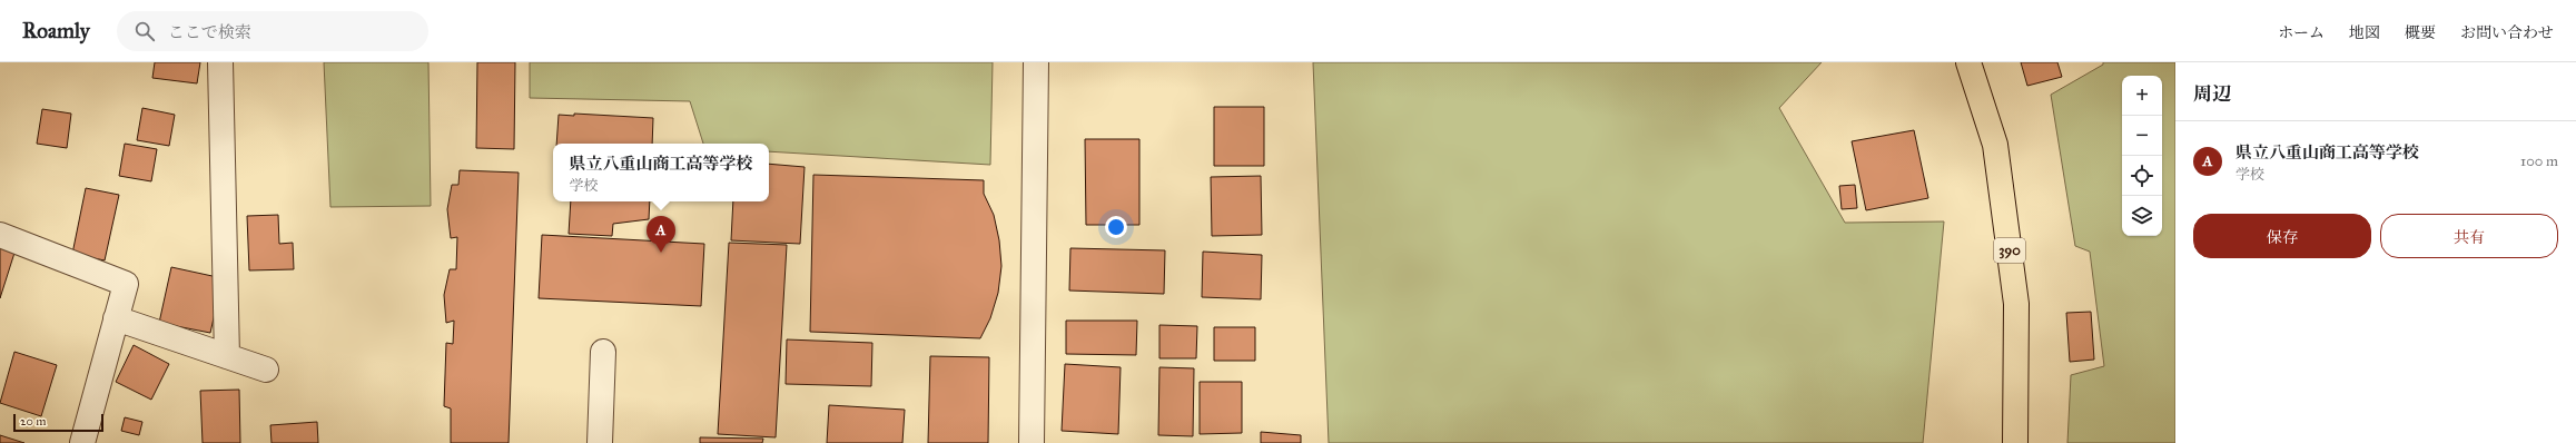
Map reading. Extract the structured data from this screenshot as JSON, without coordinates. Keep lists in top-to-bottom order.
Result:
{
  "streets": {
    "highway": ["390"]
  },
  "scale_bar": "20 m",
  "page": {
    "header": "Roamly",
    "search": "ここで検索",
    "nav": [
      "ホーム",
      "地図",
      "概要",
      "お問い合わせ"
    ],
    "heading": "周辺",
    "map_buttons": ["+", "−"],
    "list": [
      {
        "mark": "A",
        "name": "県立八重山商工高等学校",
        "note": "学校",
        "value": "100 m"
      }
    ],
    "popup": ["県立八重山商工高等学校", "学校"],
    "buttons": ["保存", "共有"],
    "pins": "A",
    "scale": "20 m"
  }
}
